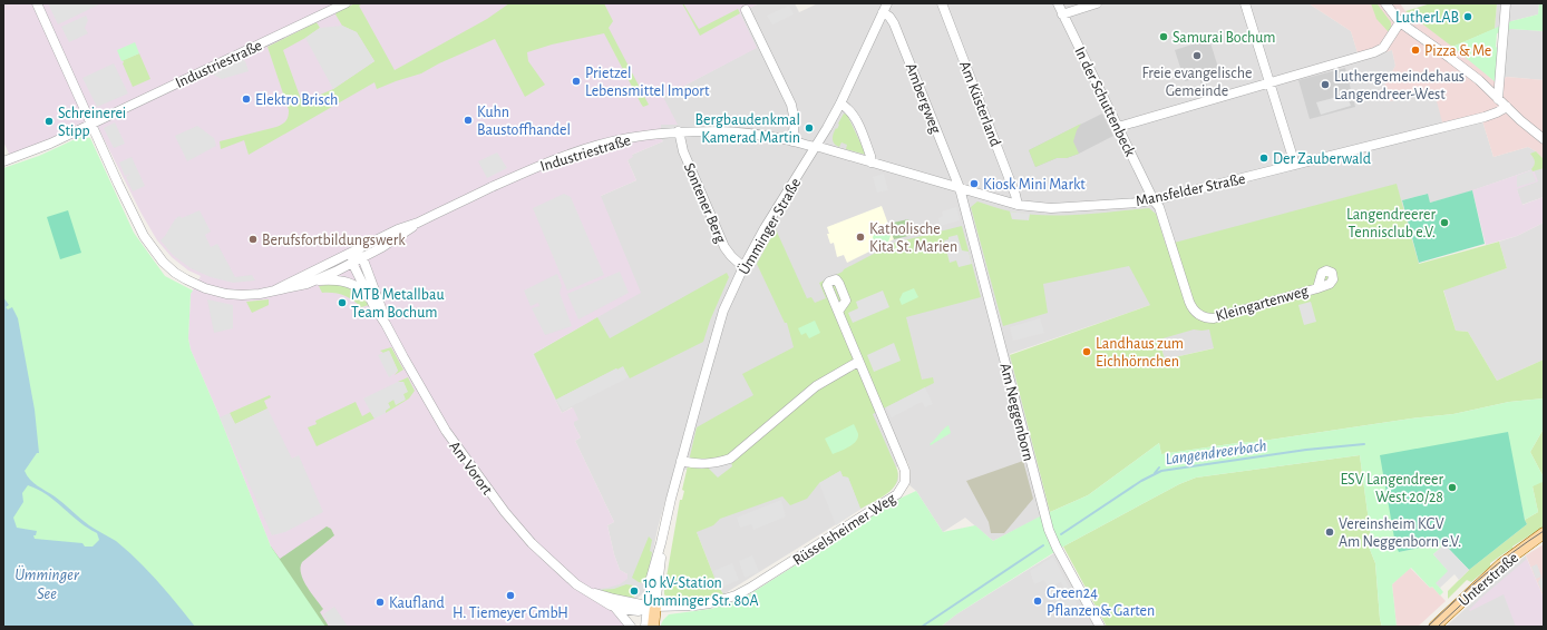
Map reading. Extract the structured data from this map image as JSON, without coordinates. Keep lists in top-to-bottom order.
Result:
{
  "streets": {
    "main road": ["Ümminger Straße", "Unterstraße"],
    "street": [
      "Industriestraße",
      "Ambergweg",
      "In der Schuttenbeck",
      "Am Küsterland",
      "Mansfelder Straße",
      "Sontener Berg",
      "Kleingartenweg",
      "Am Neggenborn",
      "Am Vorort",
      "Rüsselsheimer Weg"
    ]
  },
  "crossings": [
    ["Industriestraße", "Mansfelder Straße"],
    ["Industriestraße", "Sontener Berg"],
    ["Industriestraße", "Ümminger Straße"],
    ["Industriestraße", "Am Vorort"],
    ["Ambergweg", "Mansfelder Straße"],
    ["Ambergweg", "Ümminger Straße"],
    ["Ambergweg", "Am Neggenborn"],
    ["In der Schuttenbeck", "Mansfelder Straße"],
    ["In der Schuttenbeck", "Kleingartenweg"],
    ["Am Küsterland", "Mansfelder Straße"],
    ["Mansfelder Straße", "Ümminger Straße"],
    ["Mansfelder Straße", "Kleingartenweg"],
    ["Mansfelder Straße", "Am Neggenborn"],
    ["Sontener Berg", "Ümminger Straße"],
    ["Ümminger Straße", "Am Vorort"],
    ["Ümminger Straße", "Rüsselsheimer Weg"],
    ["Am Vorort", "Rüsselsheimer Weg"]
  ],
  "water": ["Langendreerbach", "Ümminger See"],
  "places": [
    "LutherLAB",
    "Samurai Bochum",
    "Pizza & Me",
    "Freie evangelische Gemeinde",
    "Prietzel Lebensmittel Import",
    "Luthergemeindehaus Langendreer-West",
    "Elektro Brisch",
    "Kuhn Baustoffhandel",
    "Schreinerei Stipp",
    "Bergbaudenkmal Kamerad Martin",
    "Der Zauberwald",
    "Kiosk Mini Markt",
    "Langendreerer Tennisclub e.V.",
    "Katholische Kita St. Marien",
    "Berufsfortbildungswerk",
    "MTB Metallbau Team Bochum",
    "Landhaus zum Eichhörnchen",
    "ESV Langendreer West 20/28",
    "Vereinsheim KGV Am Neggenborn e.V.",
    "10 kV-Station Ümminger Str. 80A",
    "H. Tiemeyer GmbH",
    "Green24 Pflanzen& Garten",
    "Kaufland"
  ]
}
